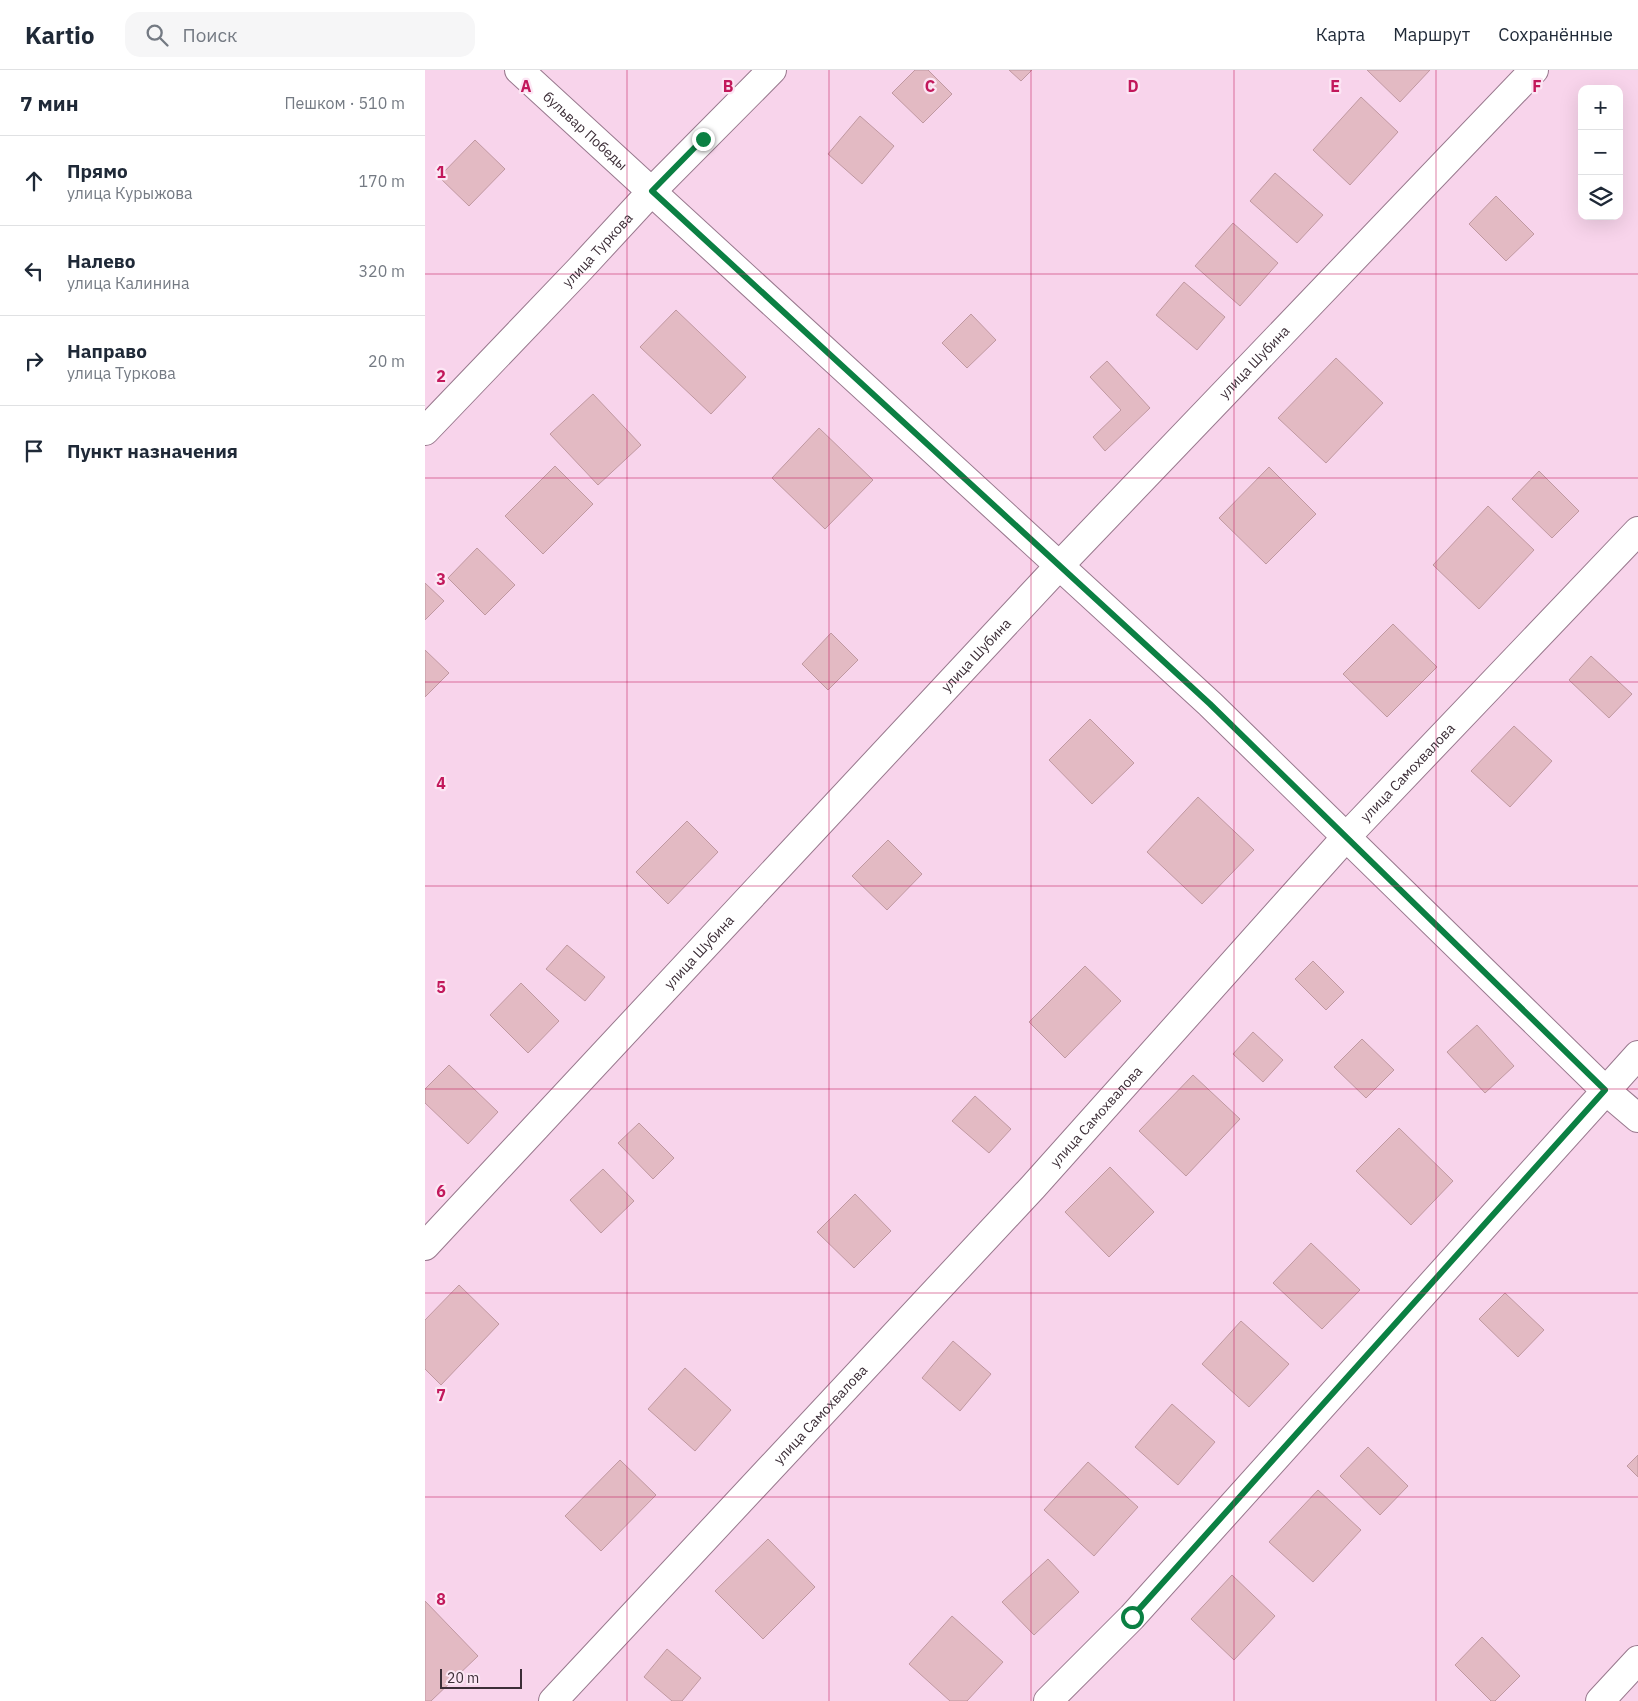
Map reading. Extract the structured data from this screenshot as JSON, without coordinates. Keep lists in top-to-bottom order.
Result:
{
  "streets": {
    "street": [
      "бульвар Победы",
      "улица Туркова",
      "улица Шубина",
      "улица Самохвалова"
    ]
  },
  "crossings": [
    ["бульвар Победы", "улица Туркова"],
    ["бульвар Победы", "улица Шубина"],
    ["бульвар Победы", "улица Самохвалова"]
  ],
  "scale_bar": "20 m",
  "page": {
    "header": "Kartio",
    "search": "Поиск",
    "nav": ["Карта", "Маршрут", "Сохранённые"],
    "heading": ["7 мин", "Пешком · 510 m"],
    "map_buttons": ["+", "−"],
    "list": [
      ["Прямо", "улица Курыжова", "170 m"],
      ["Налево", "улица Калинина", "320 m"],
      ["Направо", "улица Туркова", "20 m"],
      "Пункт назначения"
    ],
    "scale": "20 m"
  },
  "grid": {
    "columns": [
      "A",
      "B",
      "C",
      "D",
      "E",
      "F"
    ],
    "rows": [
      "1",
      "2",
      "3",
      "4",
      "5",
      "6",
      "7",
      "8"
    ]
  }
}
